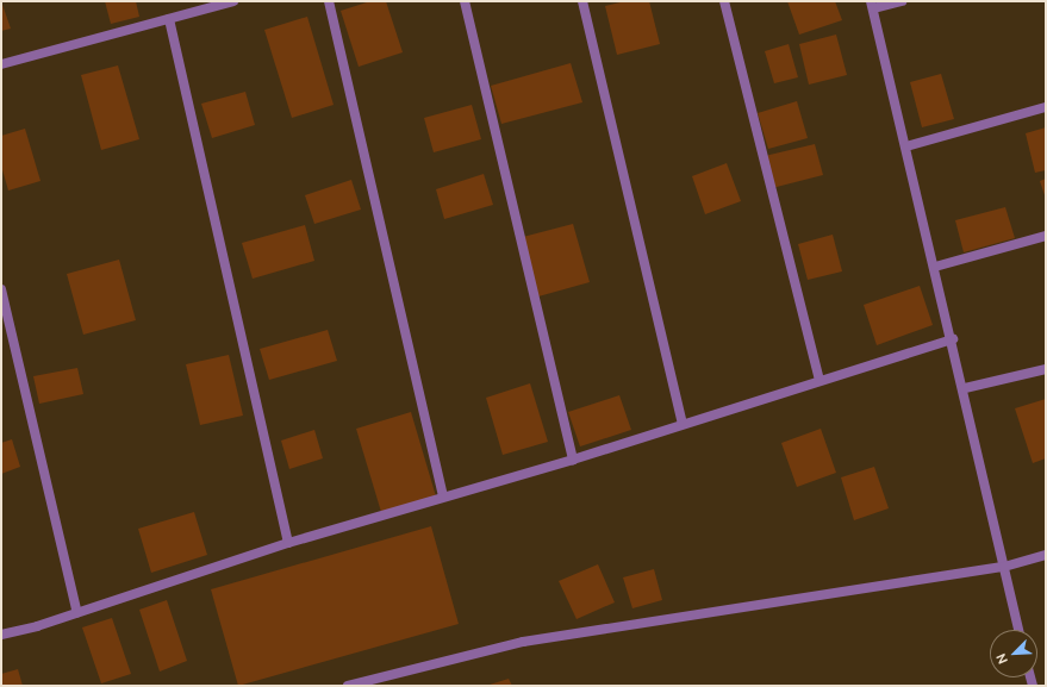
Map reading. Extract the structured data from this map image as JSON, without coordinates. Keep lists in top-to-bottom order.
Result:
{
  "north": "bottom left"
}
